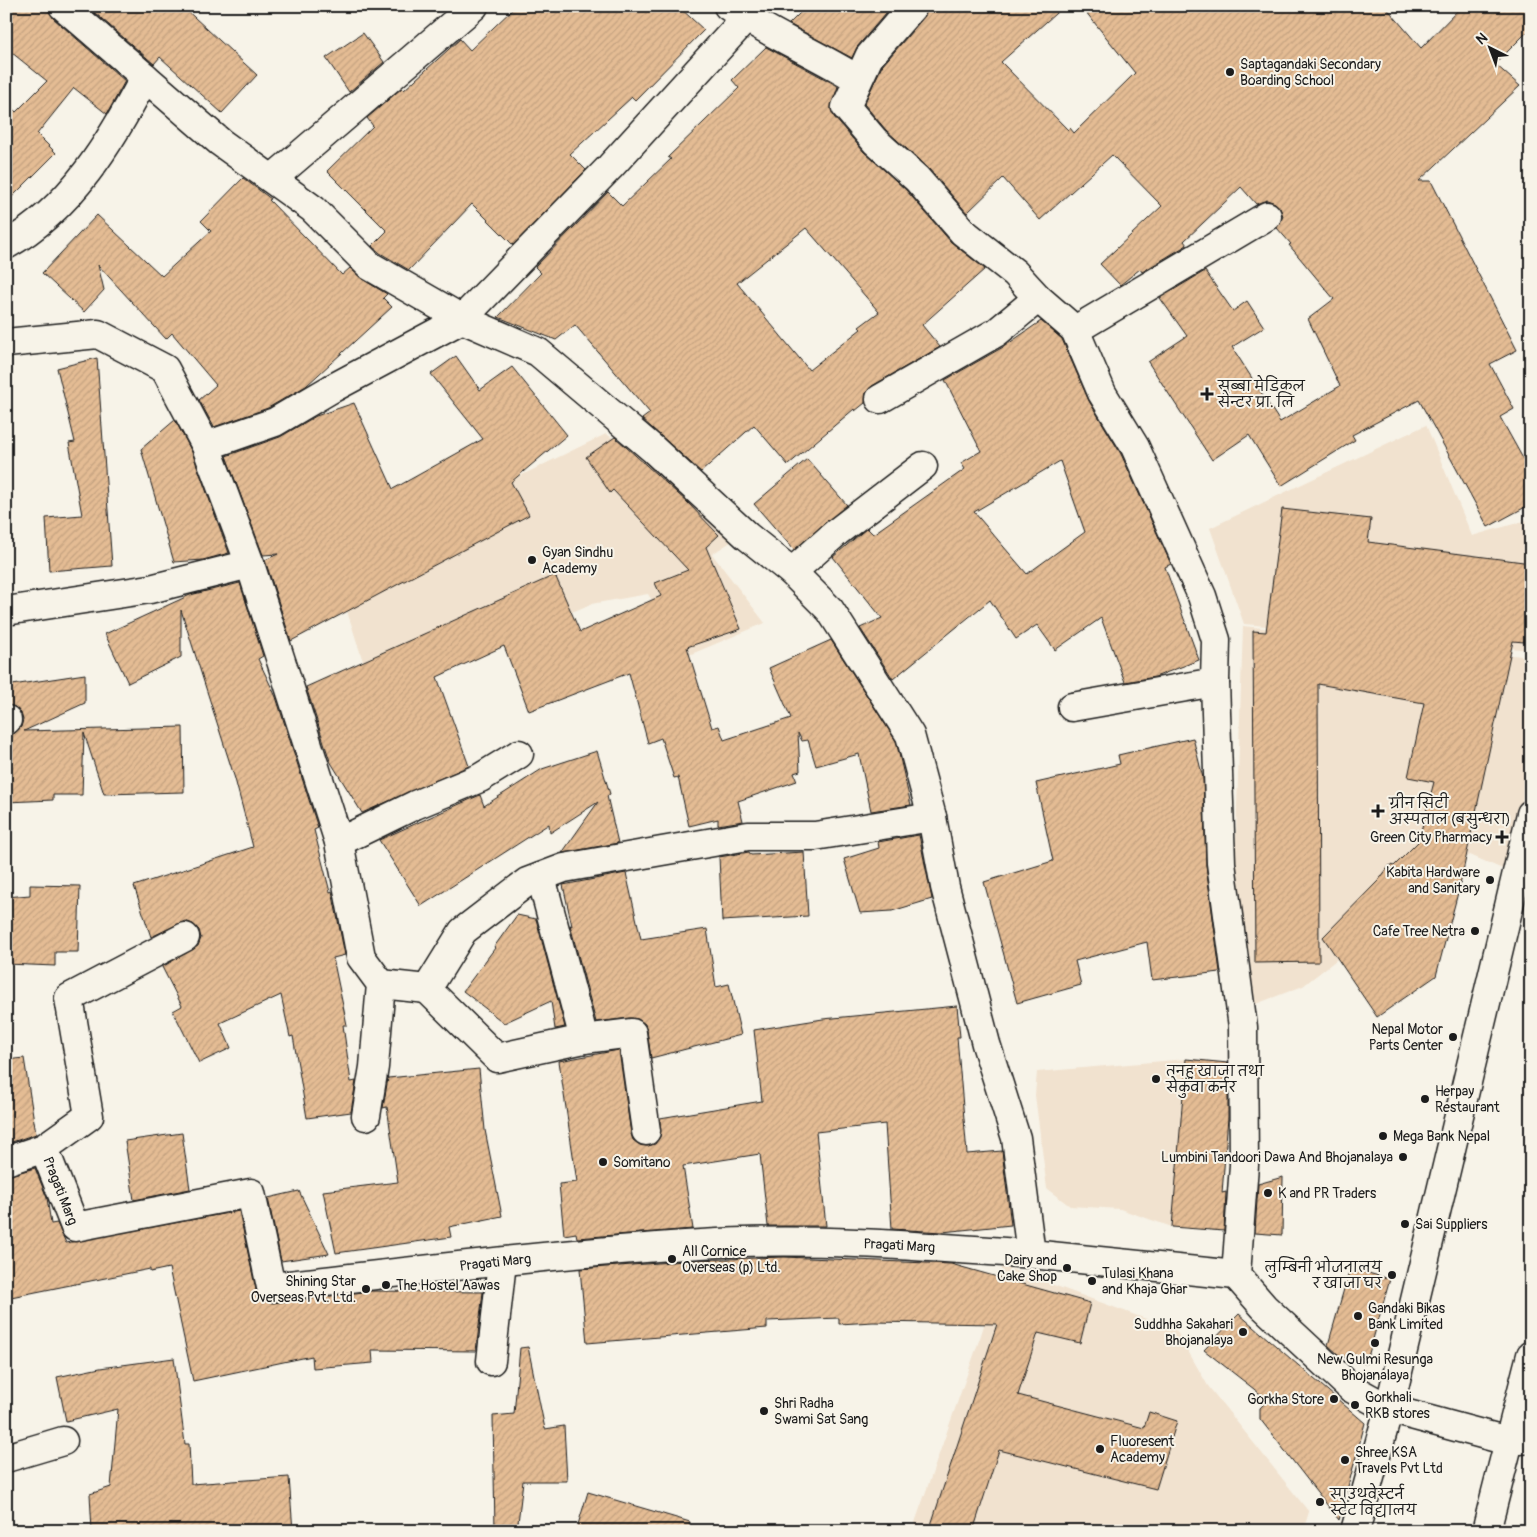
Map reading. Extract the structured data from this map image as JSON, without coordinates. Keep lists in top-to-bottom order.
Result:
{
  "streets": {
    "main road": ["Pragati Marg"]
  },
  "places": {
    "other": [
      "Saptagandaki Secondary Boarding School",
      "Gyan Sindhu Academy",
      "Kabita Hardware and Sanitary",
      "Cafe Tree Netra",
      "Nepal Motor Parts Center",
      "तनहु खाजा तथा सेकुवा कर्नर",
      "Herpay Restaurant",
      "Mega Bank Nepal",
      "Lumbini Tandoori Dawa And Bhojanalaya",
      "Somitano",
      "K and PR Traders",
      "Sai Suppliers",
      "All Cornice Overseas (p) Ltd.",
      "Dairy and Cake Shop",
      "लुम्बिनी भोजनालय र खाजा घर",
      "Tulasi Khana and Khaja Ghar",
      "The Hostel Aawas",
      "Shining Star Overseas Pvt. Ltd.",
      "Gandaki Bikas Bank Limited",
      "Suddhha Sakahari Bhojanalaya",
      "New Gulmi Resunga Bhojanalaya",
      "Gorkha Store",
      "Gorkhali RKB stores",
      "Shri Radha Swami Sat Sang",
      "Fluoresent Academy",
      "Shree KSA Travels Pvt Ltd",
      "साउथवेस्टर्न स्टेट विद्यालय"
    ],
    "health": ["सुब्बा मेडिकल सेन्टर प्रा. लि", "ग्रीन सिटी अस्पताल (बसुन्धरा)", "Green City Pharmacy"]
  },
  "north": "top left"
}
